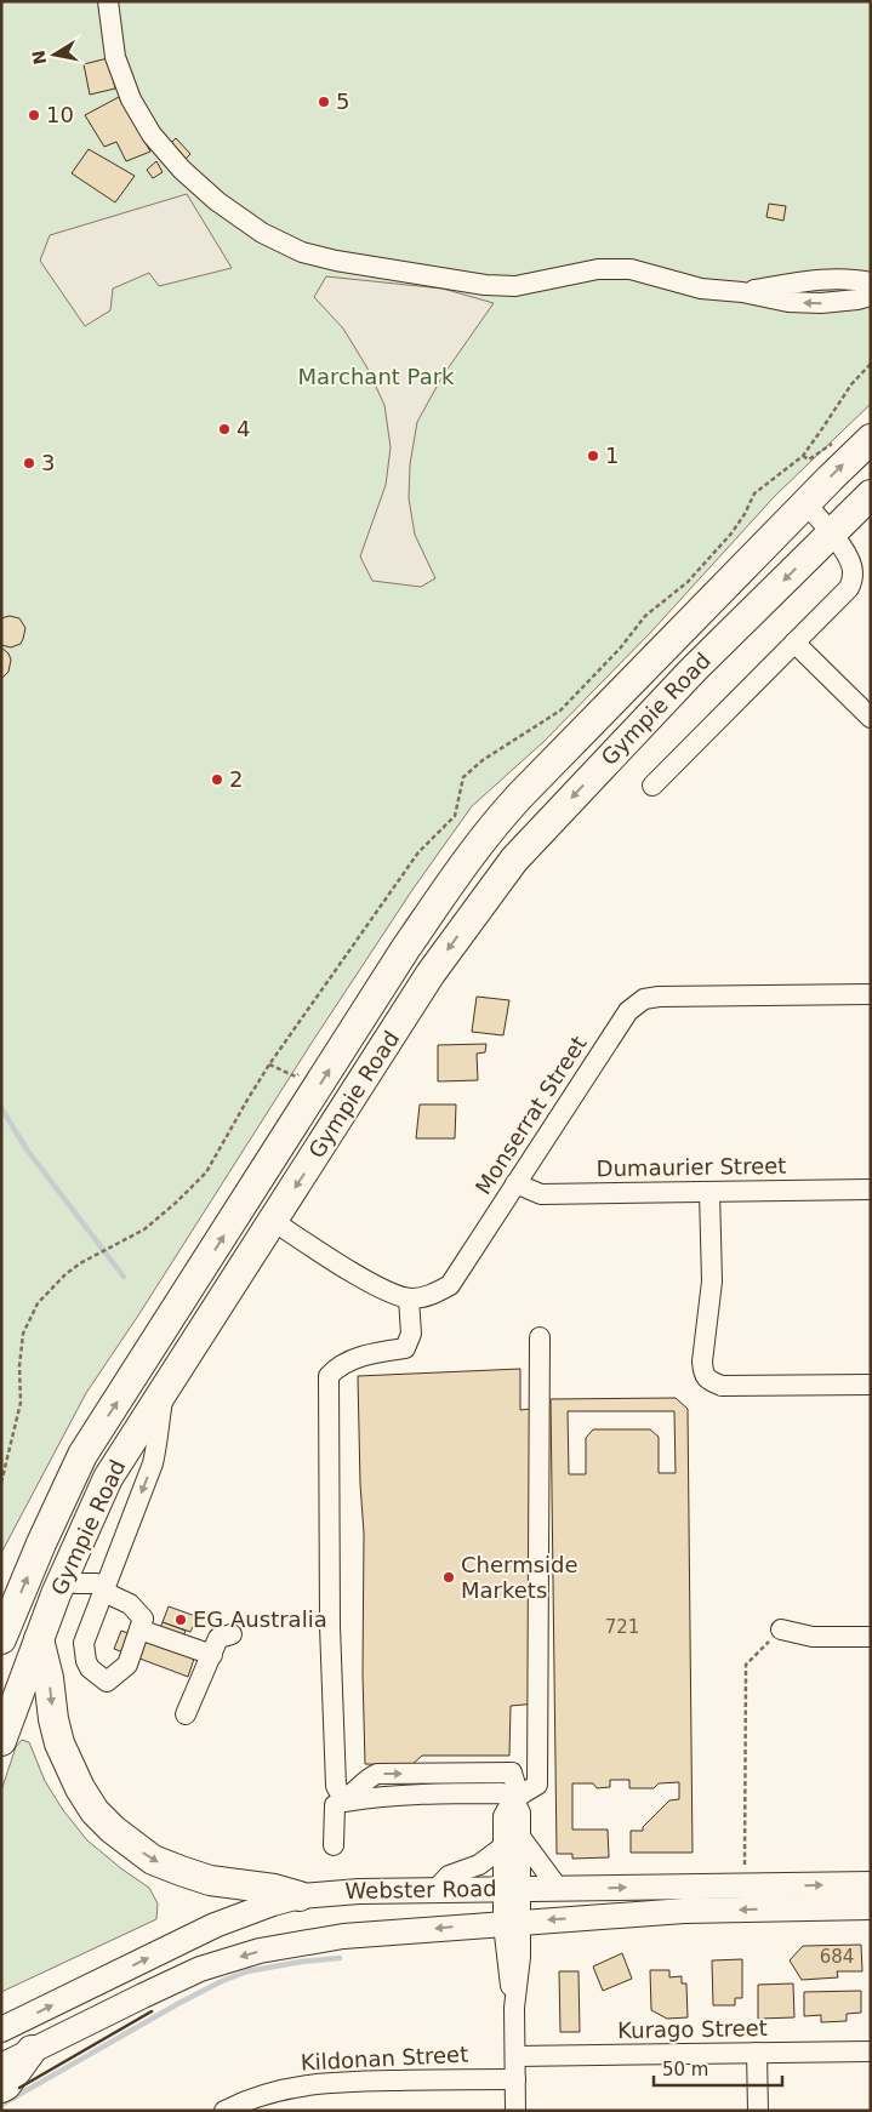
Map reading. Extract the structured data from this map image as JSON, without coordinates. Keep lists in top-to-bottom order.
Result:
{
  "streets": {
    "highway": ["Gympie Road"],
    "main road": ["Webster Road"],
    "street": [
      "Monserrat Street",
      "Dumaurier Street",
      "Kurago Street",
      "Kildonan Street"
    ]
  },
  "crossings": [
    ["Monserrat Street", "Dumaurier Street"]
  ],
  "parks": ["Marchant Park"],
  "places": [
    "5",
    "10",
    "4",
    "1",
    "3",
    "2",
    "Chermside Markets",
    "EG Australia"
  ],
  "house_numbers": ["721", "684"],
  "scale_bar": "50 m",
  "north": "left"
}
